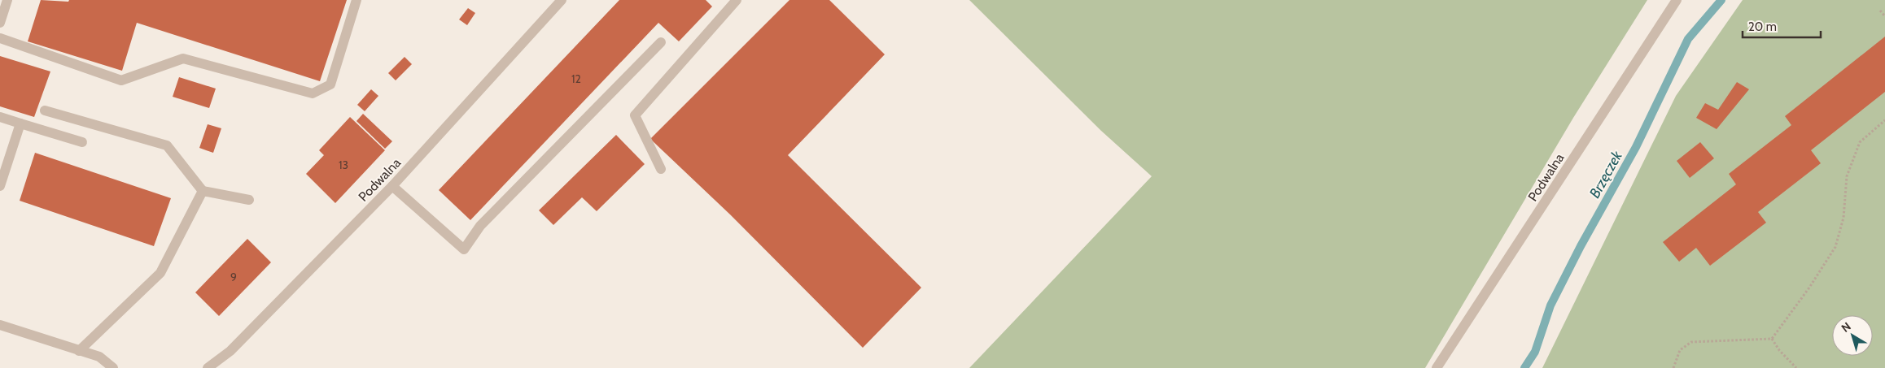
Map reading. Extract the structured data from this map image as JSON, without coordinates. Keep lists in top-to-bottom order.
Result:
{
  "streets": {
    "street": ["Podwalna"]
  },
  "water": ["Brzęczek"],
  "house_numbers": ["12", "13", "9"],
  "scale_bar": "20 m",
  "north": "top left"
}
